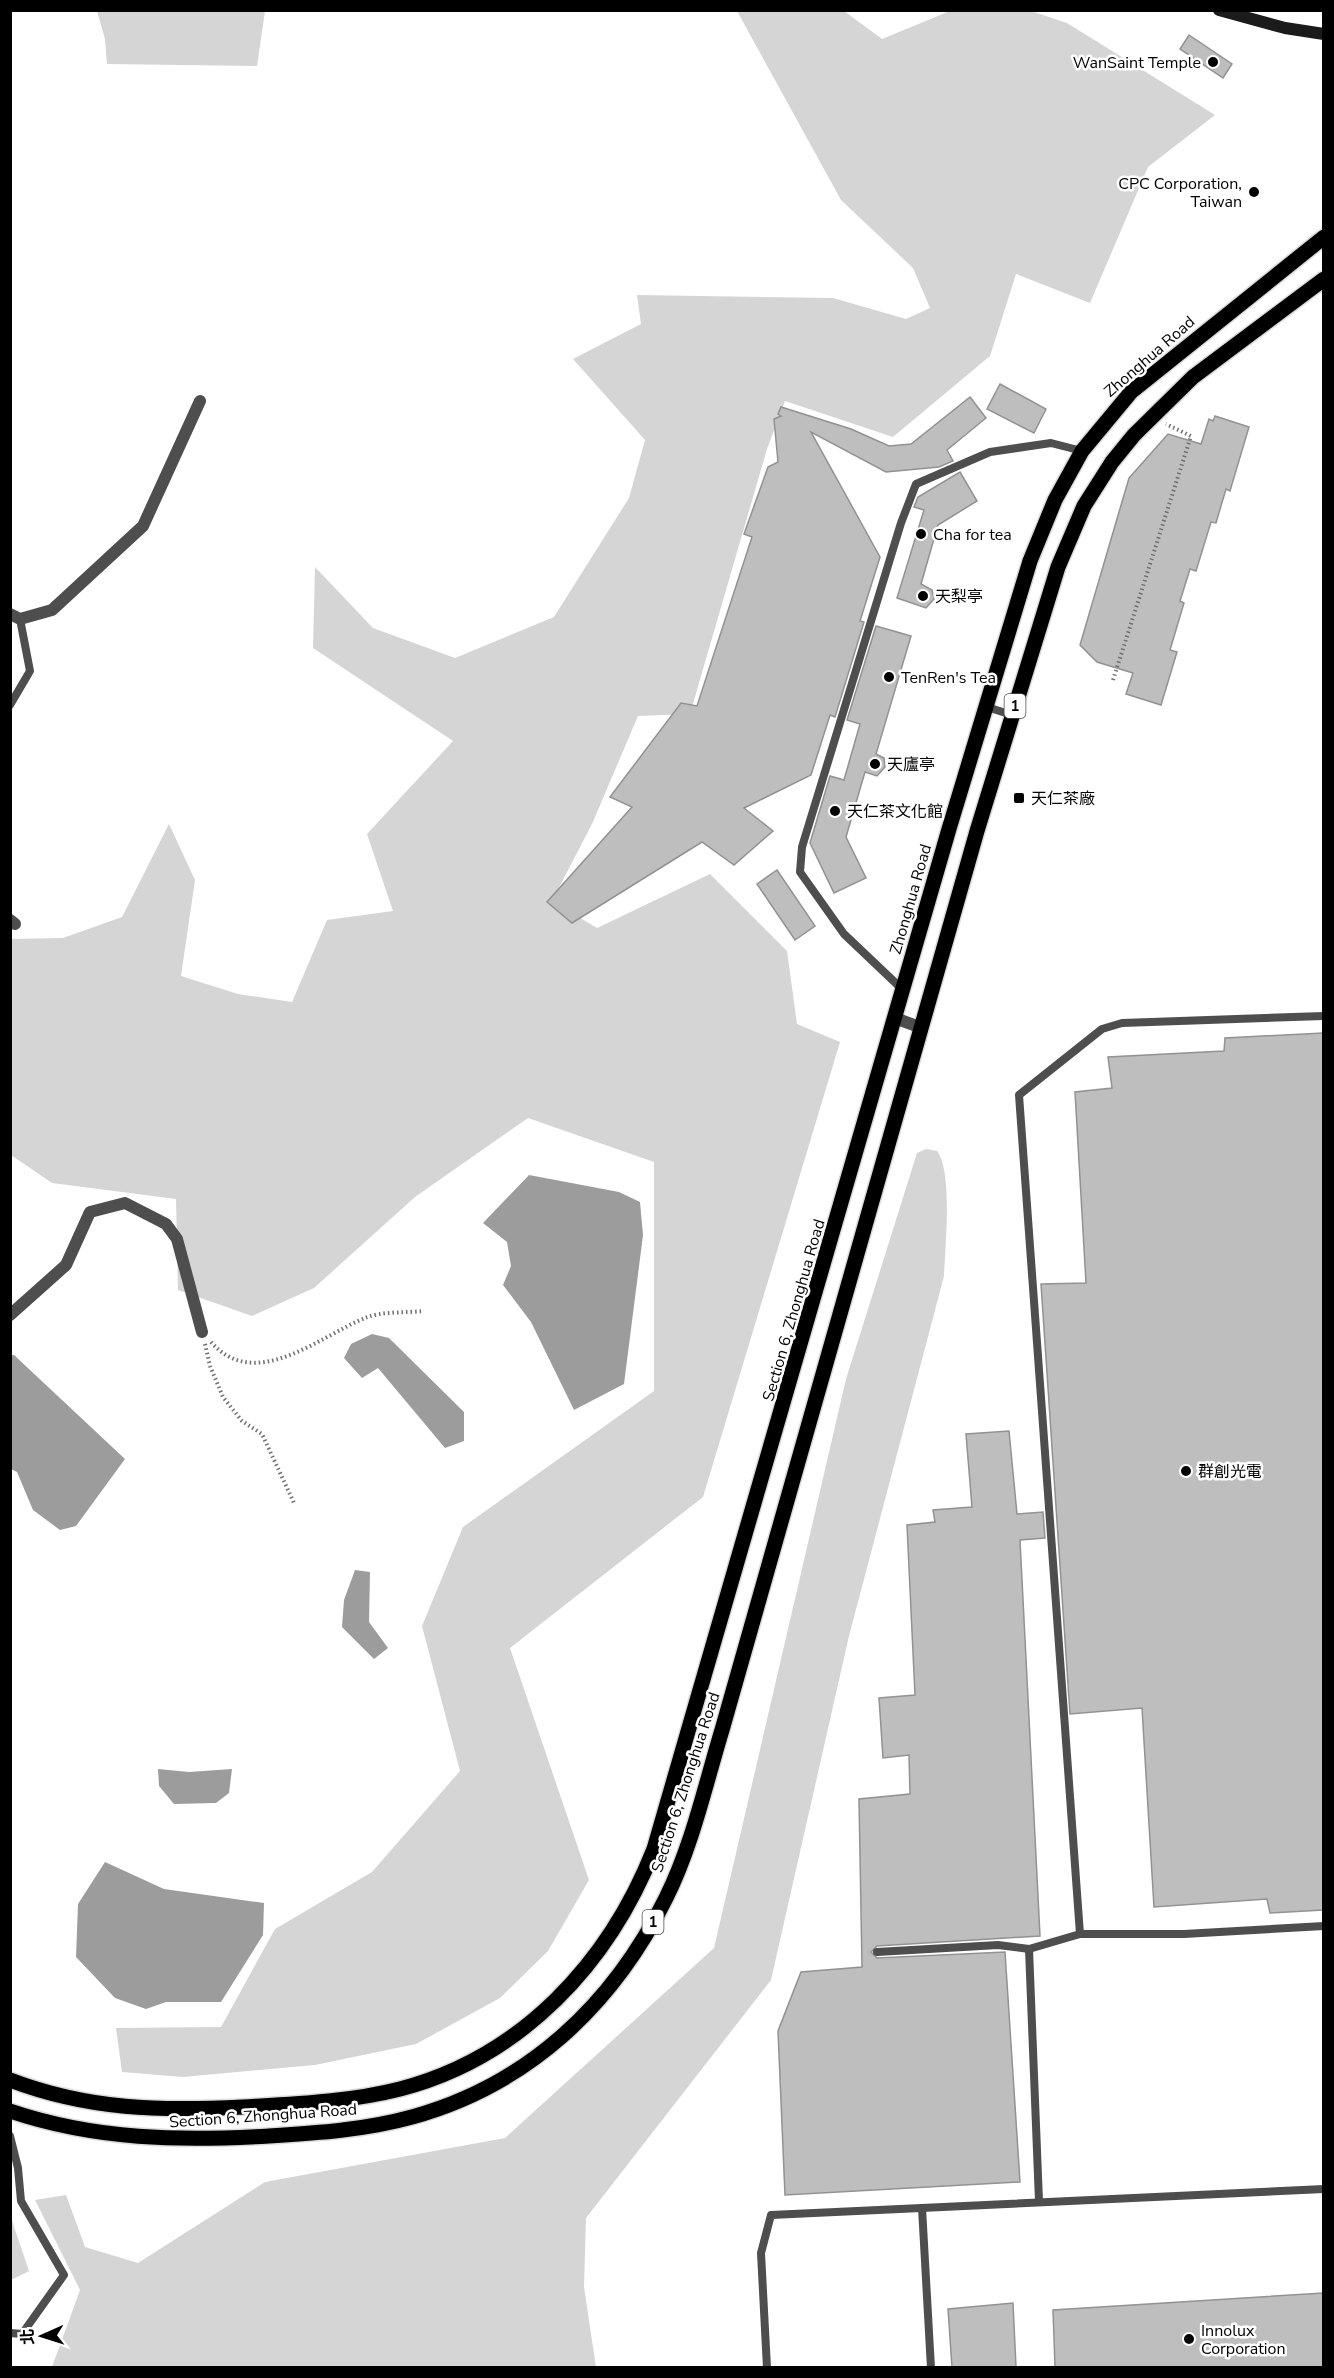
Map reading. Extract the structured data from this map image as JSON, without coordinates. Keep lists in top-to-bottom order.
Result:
{
  "streets": {
    "main road": ["Zhonghua Road", "1", "Section 6, Zhonghua Road"]
  },
  "crossings": [
    ["Zhonghua Road", "Section 6, Zhonghua Road"],
    ["1", "Section 6, Zhonghua Road"]
  ],
  "places": {
    "other": [
      "WanSaint Temple",
      "CPC Corporation, Taiwan",
      "Cha for tea",
      "天梨亭",
      "TenRen's Tea",
      "天廬亭",
      "天仁茶文化館",
      "群創光電",
      "Innolux Corporation"
    ],
    "transit": ["天仁茶廠"]
  },
  "north": "left"
}
